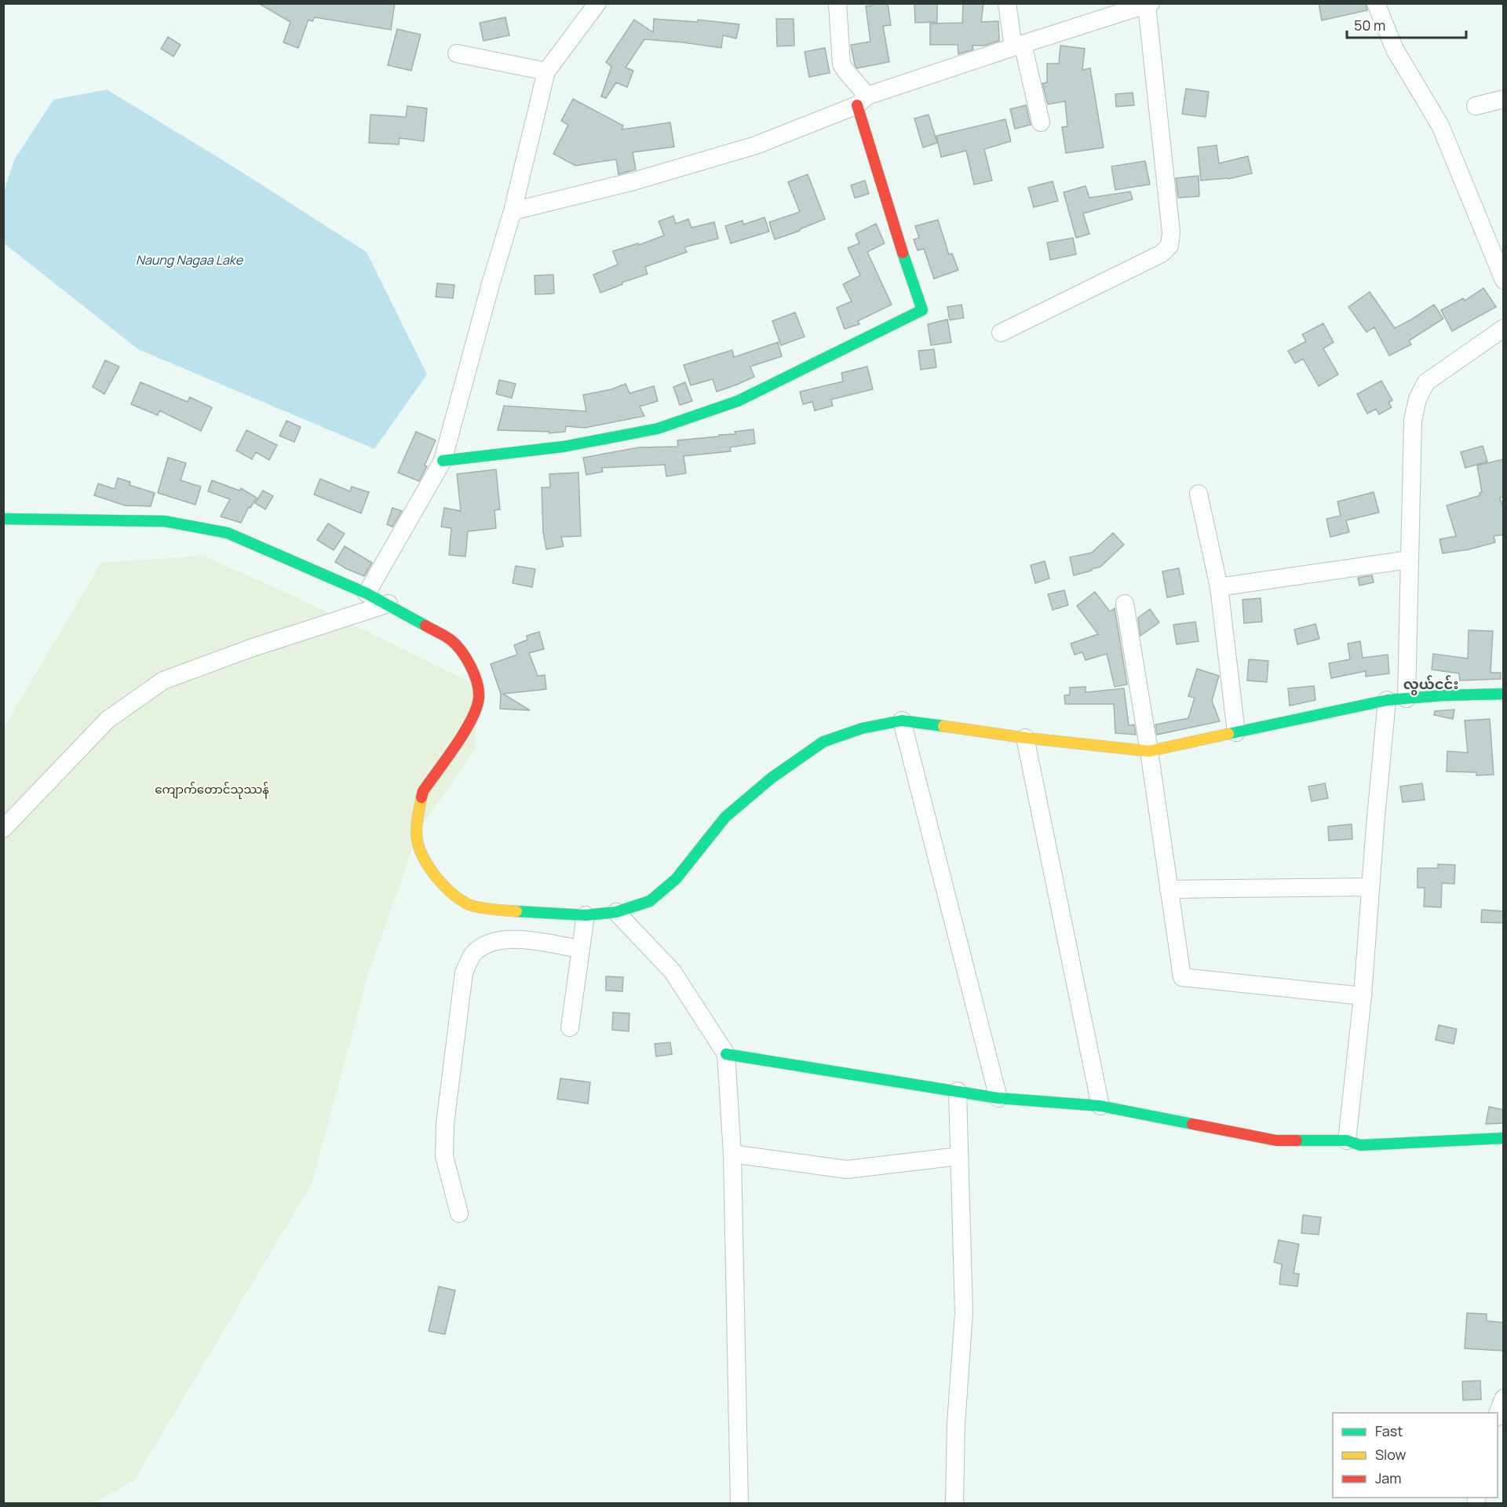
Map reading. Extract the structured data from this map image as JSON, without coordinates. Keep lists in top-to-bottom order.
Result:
{
  "districts": ["လွယ်ငင်း"],
  "water": ["Naung Nagaa Lake"],
  "parks": ["ကျောက်တောင်သုဿန်"],
  "legend": ["Fast", "Slow", "Jam"],
  "scale_bar": "50 m"
}
